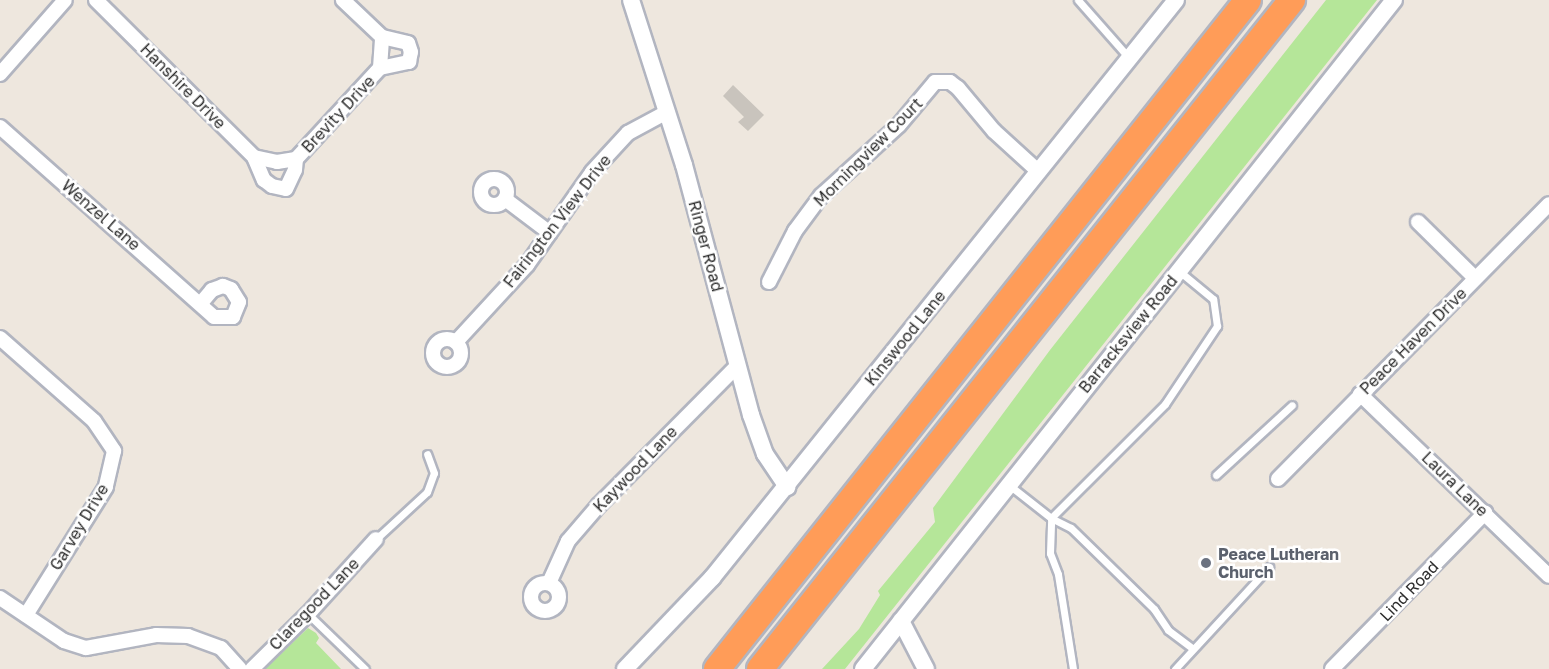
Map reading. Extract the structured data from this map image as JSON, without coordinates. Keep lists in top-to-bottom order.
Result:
{
  "streets": {
    "street": [
      "Hanshire Drive",
      "Brevity Drive",
      "Morningview Court",
      "Wenzel Lane",
      "Fairington View Drive",
      "Ringer Road",
      "Barracksview Road",
      "Kinswood Lane",
      "Peace Haven Drive",
      "Kaywood Lane",
      "Laura Lane",
      "Garvey Drive",
      "Lind Road",
      "Claregood Lane"
    ]
  },
  "crossings": [
    ["Hanshire Drive", "Brevity Drive"],
    ["Morningview Court", "Kinswood Lane"],
    ["Fairington View Drive", "Ringer Road"],
    ["Ringer Road", "Kinswood Lane"],
    ["Ringer Road", "Kaywood Lane"],
    ["Peace Haven Drive", "Laura Lane"],
    ["Laura Lane", "Lind Road"]
  ],
  "places": ["Peace Lutheran Church"]
}
